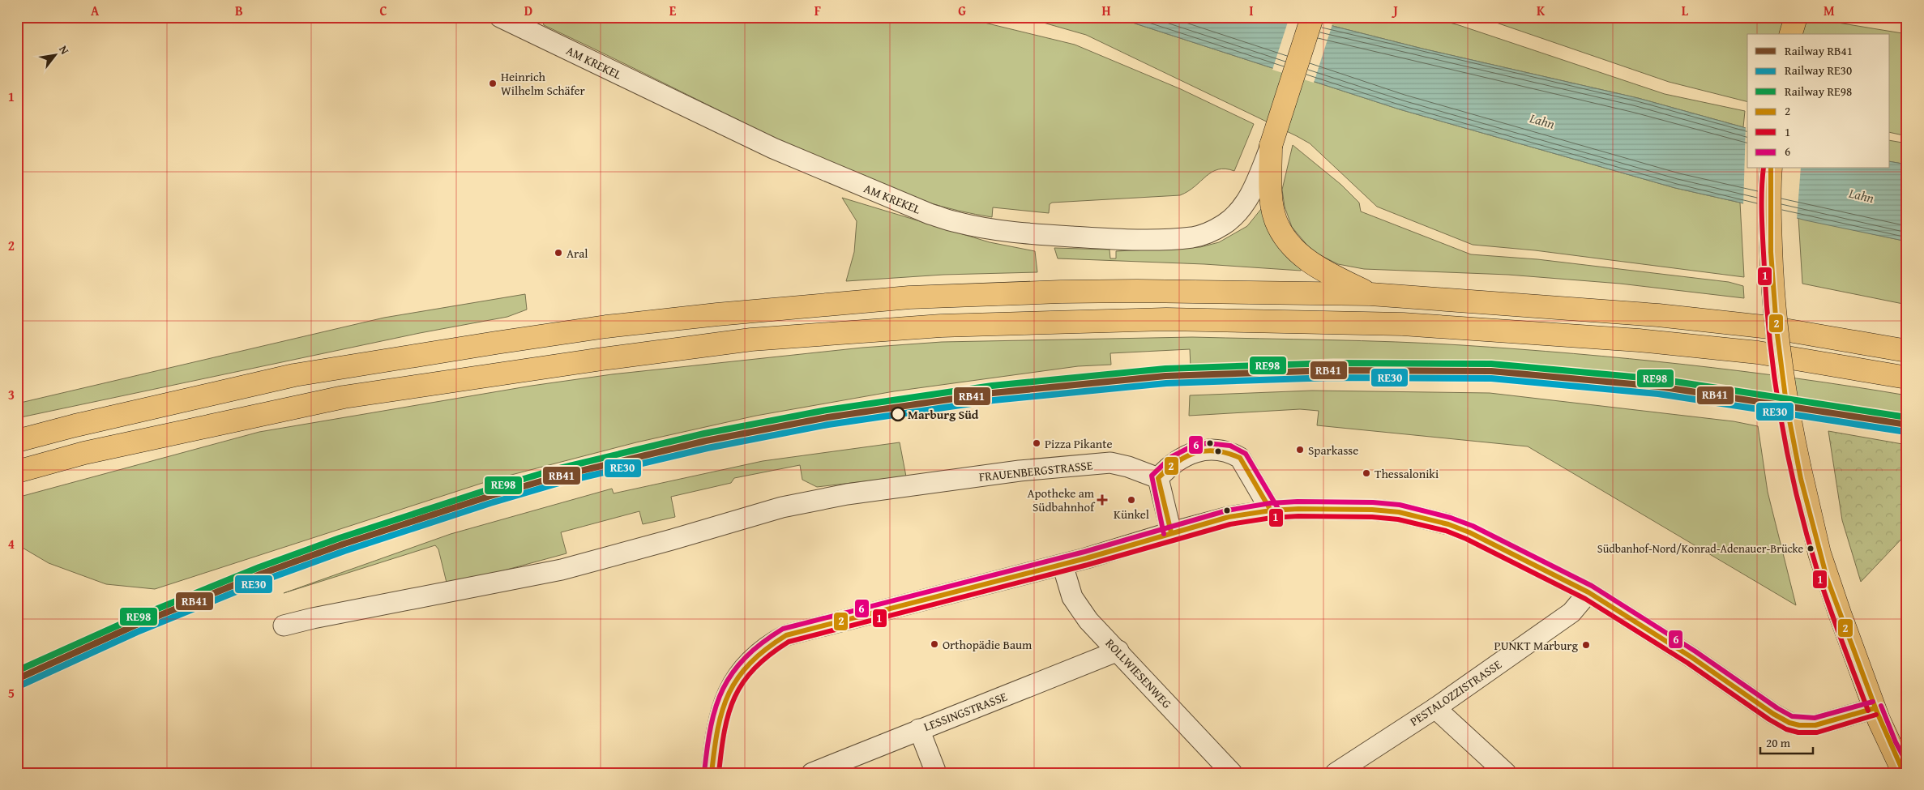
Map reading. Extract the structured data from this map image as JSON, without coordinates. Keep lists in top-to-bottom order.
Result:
{
  "streets": {
    "street": [
      "AM KREKEL",
      "FRAUENBERGSTRASSE",
      "ROLLWIESENWEG",
      "PESTALOZZISTRASSE",
      "LESSINGSTRASSE"
    ]
  },
  "crossings": [
    ["ROLLWIESENWEG", "LESSINGSTRASSE"]
  ],
  "water": ["Lahn"],
  "places": {
    "other": [
      "Heinrich Wilhelm Schäfer",
      "Aral",
      "Marburg Süd",
      "Pizza Pikante",
      "Sparkasse",
      "Thessaloniki",
      "Künkel",
      "Südbanhof-Nord/Konrad-Adenauer-Brücke",
      "Orthopädie Baum",
      "PUNKT Marburg"
    ],
    "health": ["Apotheke am Südbahnhof"]
  },
  "lines": [
    "transit line 2",
    "transit line 1",
    "rail line RE98",
    "rail line RB41",
    "rail line RE30",
    "transit line 6"
  ],
  "legend": [
    "Railway RB41",
    "Railway RE30",
    "Railway RE98",
    "2",
    "1",
    "6"
  ],
  "scale_bar": "20 m",
  "north": "top right",
  "grid": {
    "columns": [
      "A",
      "B",
      "C",
      "D",
      "E",
      "F",
      "G",
      "H",
      "I",
      "J",
      "K",
      "L",
      "M"
    ],
    "rows": [
      "1",
      "2",
      "3",
      "4",
      "5"
    ]
  }
}
